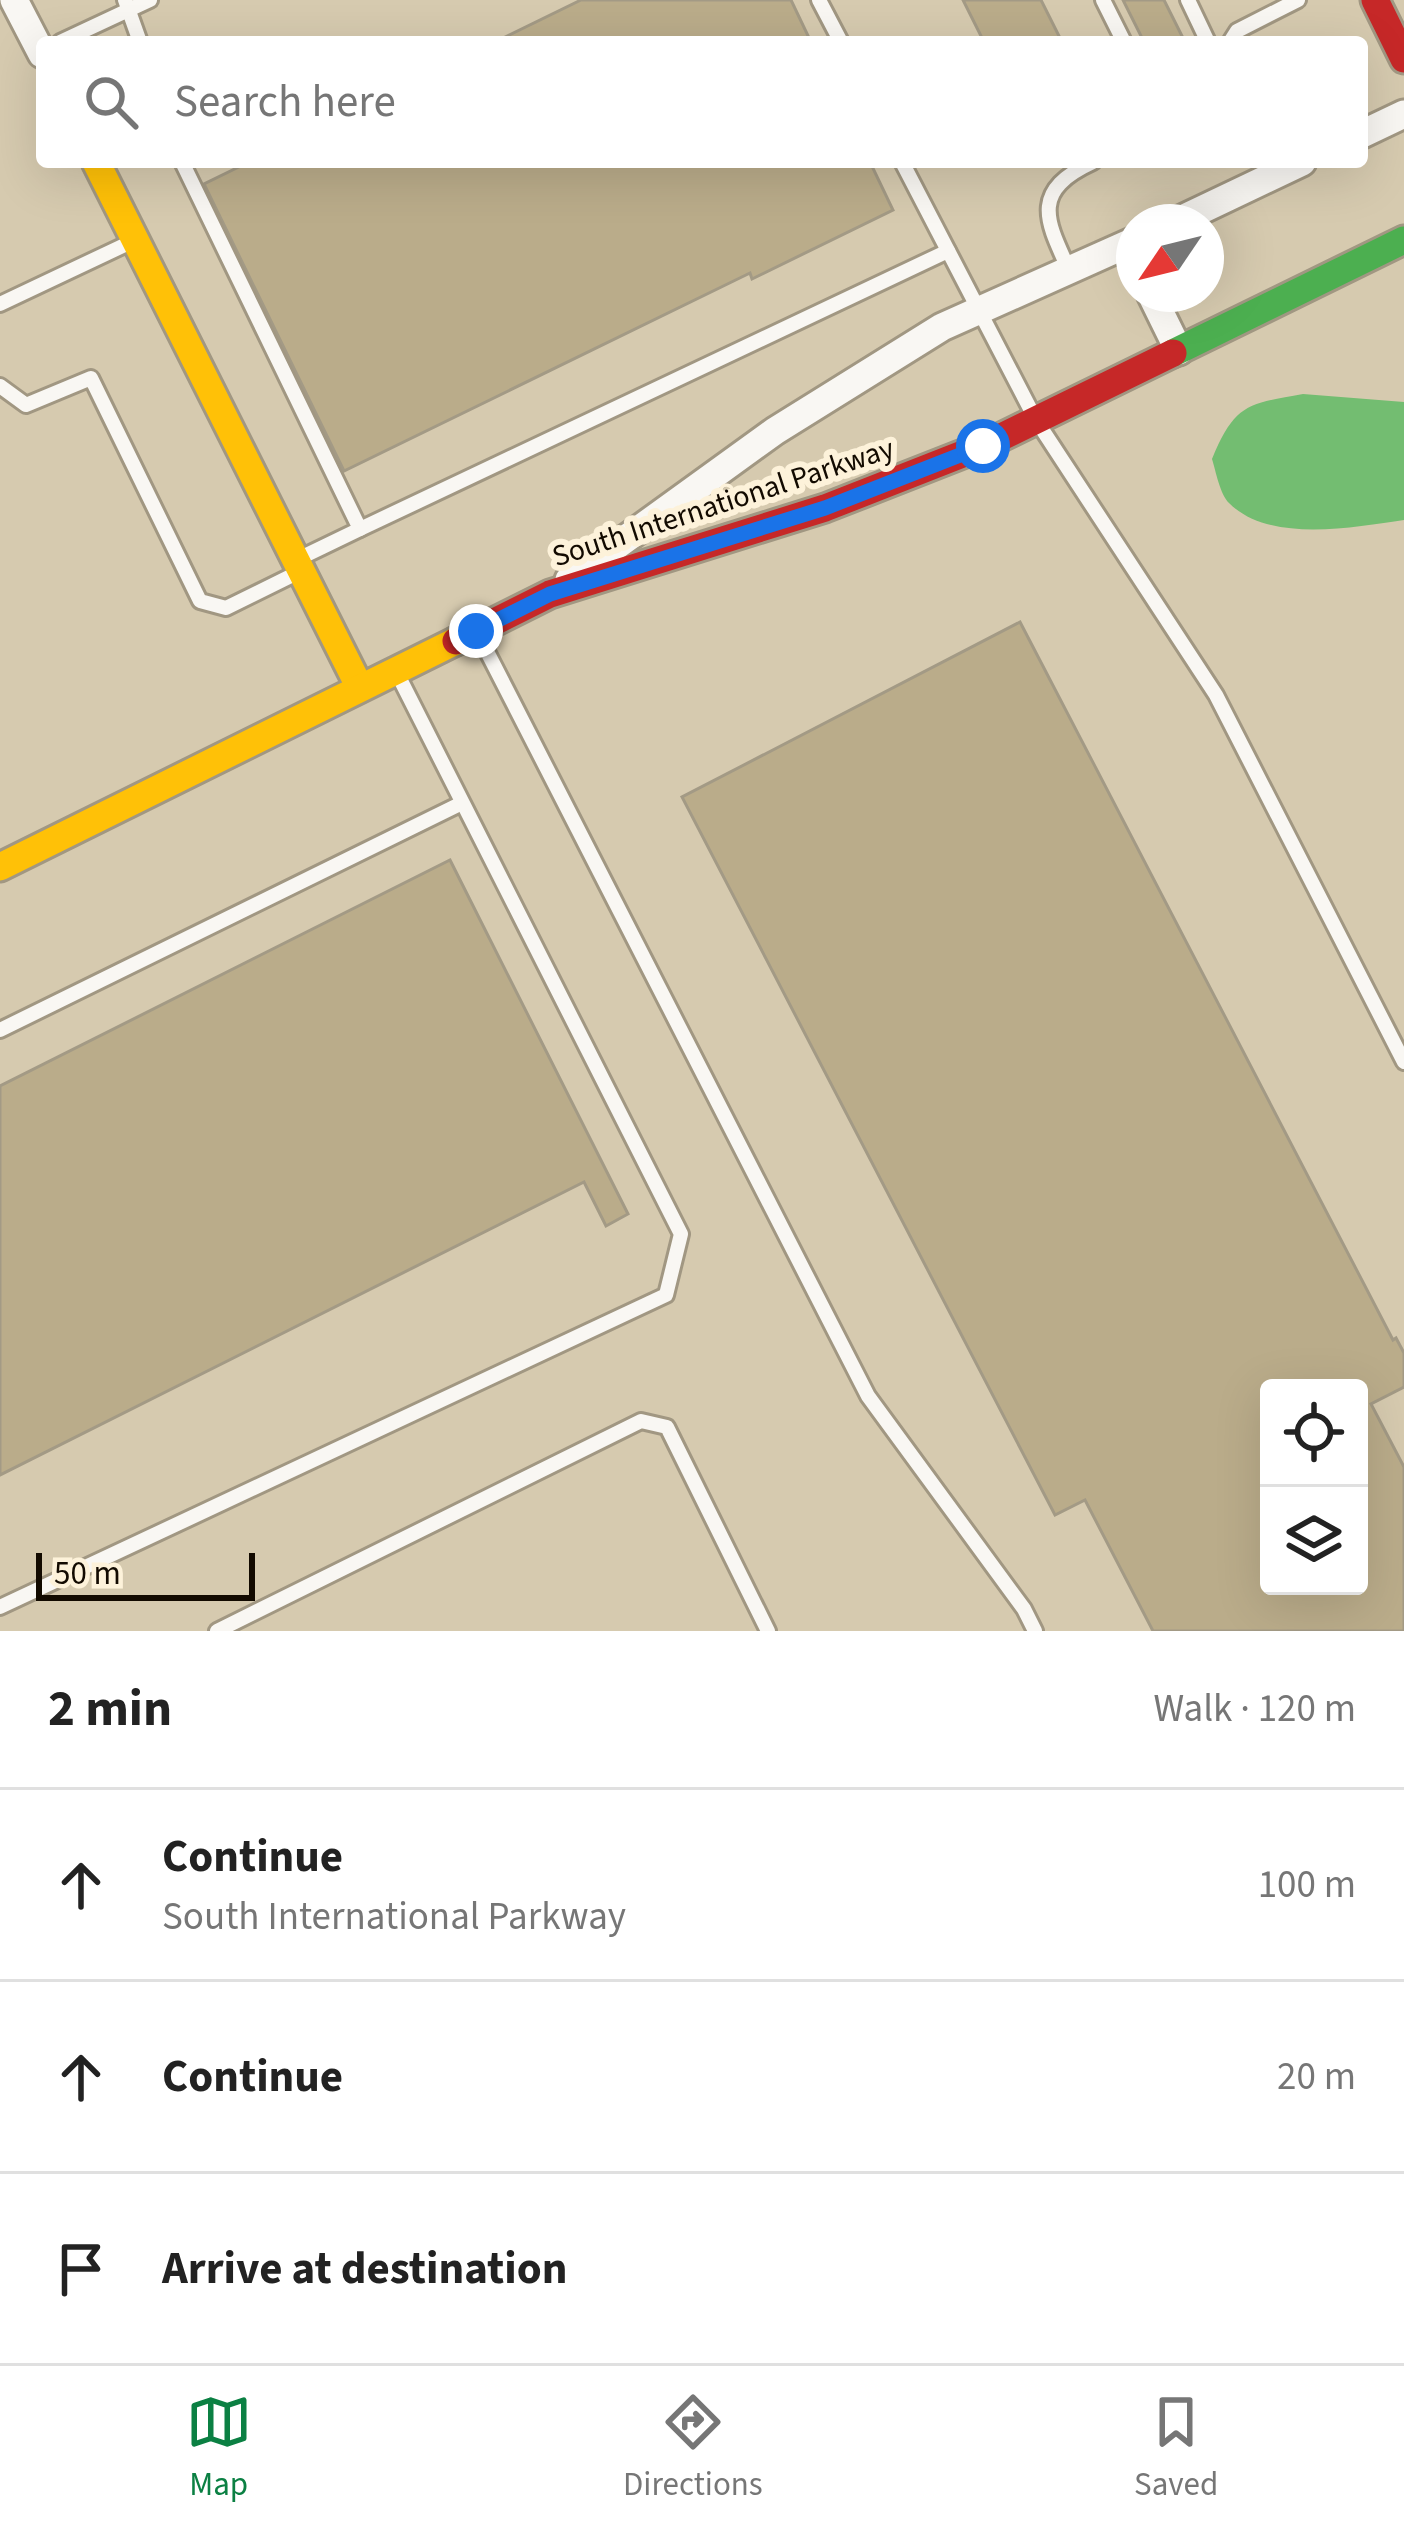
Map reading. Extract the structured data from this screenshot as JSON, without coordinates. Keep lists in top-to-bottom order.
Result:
{
  "streets": {
    "street": ["South International Parkway"]
  },
  "scale_bar": "50 m",
  "north": "bottom left",
  "page": {
    "search": "Search here",
    "scale": "50 m",
    "heading": ["2 min", "Walk · 120 m"],
    "list": [
      ["Continue", "South International Parkway", "100 m"],
      ["Continue", "20 m"],
      "Arrive at destination"
    ],
    "nav": ["Map", "Directions", "Saved"]
  }
}
